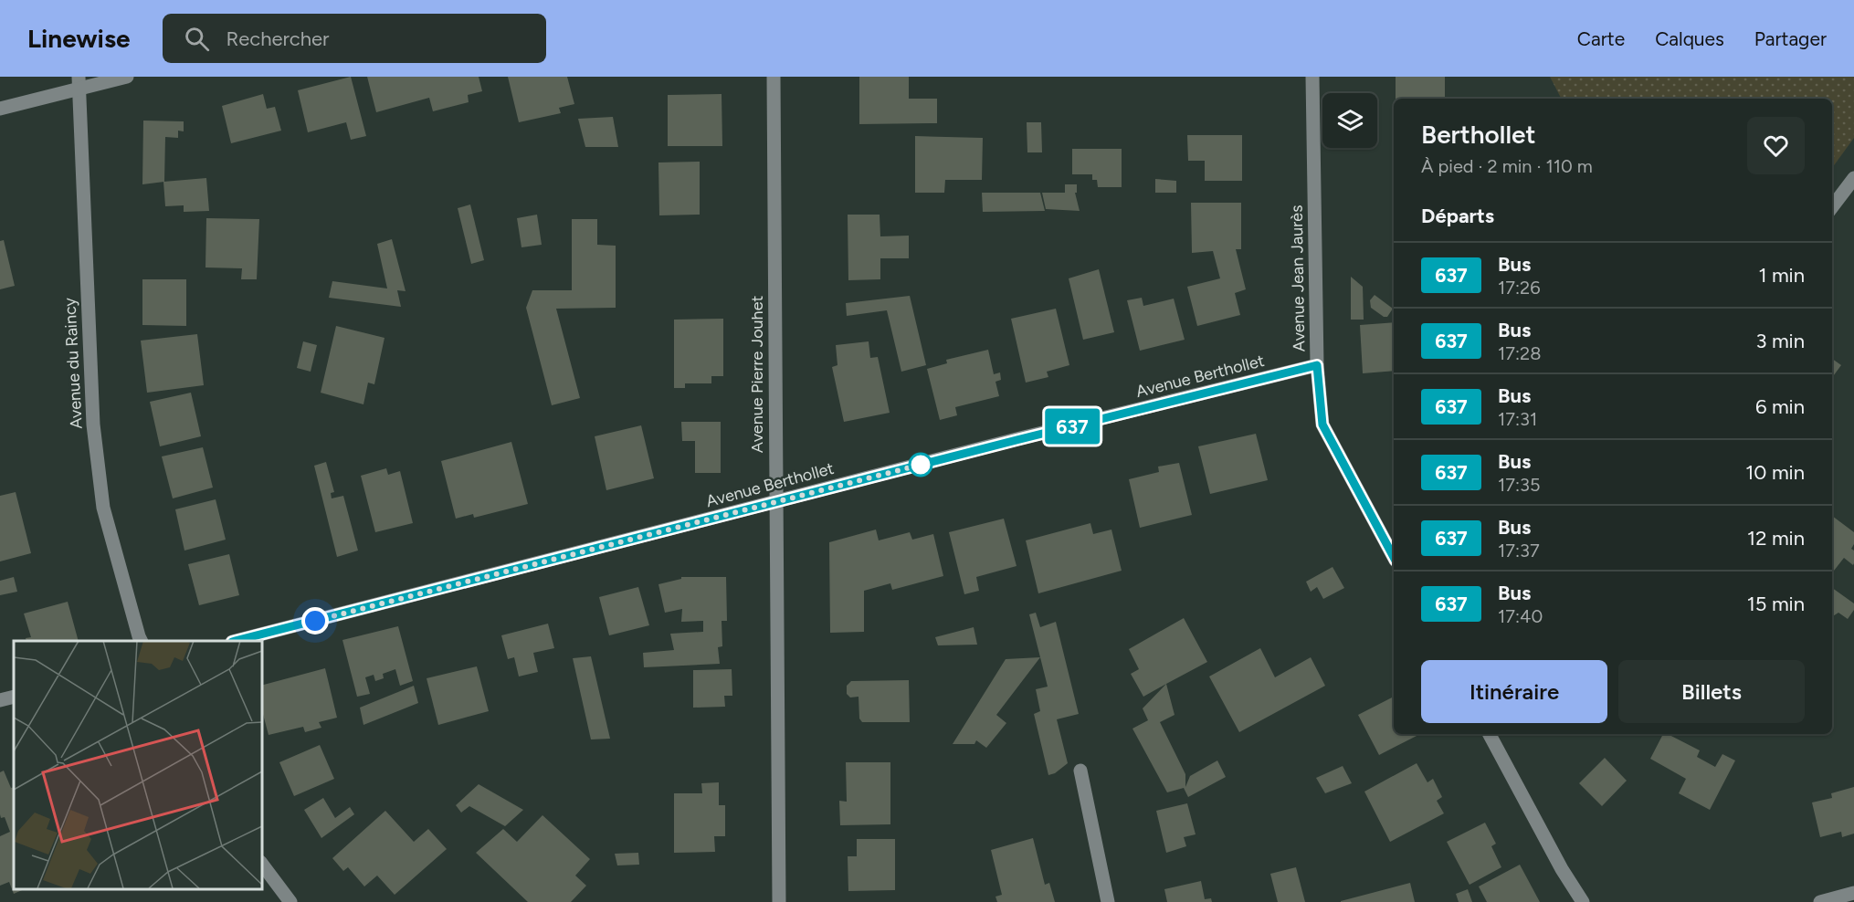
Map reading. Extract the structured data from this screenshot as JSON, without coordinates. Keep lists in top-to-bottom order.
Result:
{
  "streets": {
    "street": [
      "Avenue Jean Jaurès",
      "Avenue du Raincy",
      "Avenue Pierre Jouhet",
      "Avenue Berthollet"
    ]
  },
  "crossings": [
    ["Avenue Jean Jaurès", "Avenue Berthollet"],
    ["Avenue Pierre Jouhet", "Avenue Berthollet"]
  ],
  "lines": ["bus line 637"],
  "page": {
    "header": "Linewise",
    "search": "Rechercher",
    "nav": ["Carte", "Calques", "Partager"],
    "on_map": "637",
    "heading": [
      ["Berthollet", "À pied · 2 min · 110 m"],
      "Départs"
    ],
    "list": [
      {
        "mark": "637",
        "name": "Bus",
        "note": "17:26",
        "value": "1 min"
      },
      {
        "mark": "637",
        "name": "Bus",
        "note": "17:28",
        "value": "3 min"
      },
      {
        "mark": "637",
        "name": "Bus",
        "note": "17:31",
        "value": "6 min"
      },
      {
        "mark": "637",
        "name": "Bus",
        "note": "17:35",
        "value": "10 min"
      },
      {
        "mark": "637",
        "name": "Bus",
        "note": "17:37",
        "value": "12 min"
      },
      {
        "mark": "637",
        "name": "Bus",
        "note": "17:40",
        "value": "15 min"
      }
    ],
    "buttons": ["Itinéraire", "Billets"]
  }
}
